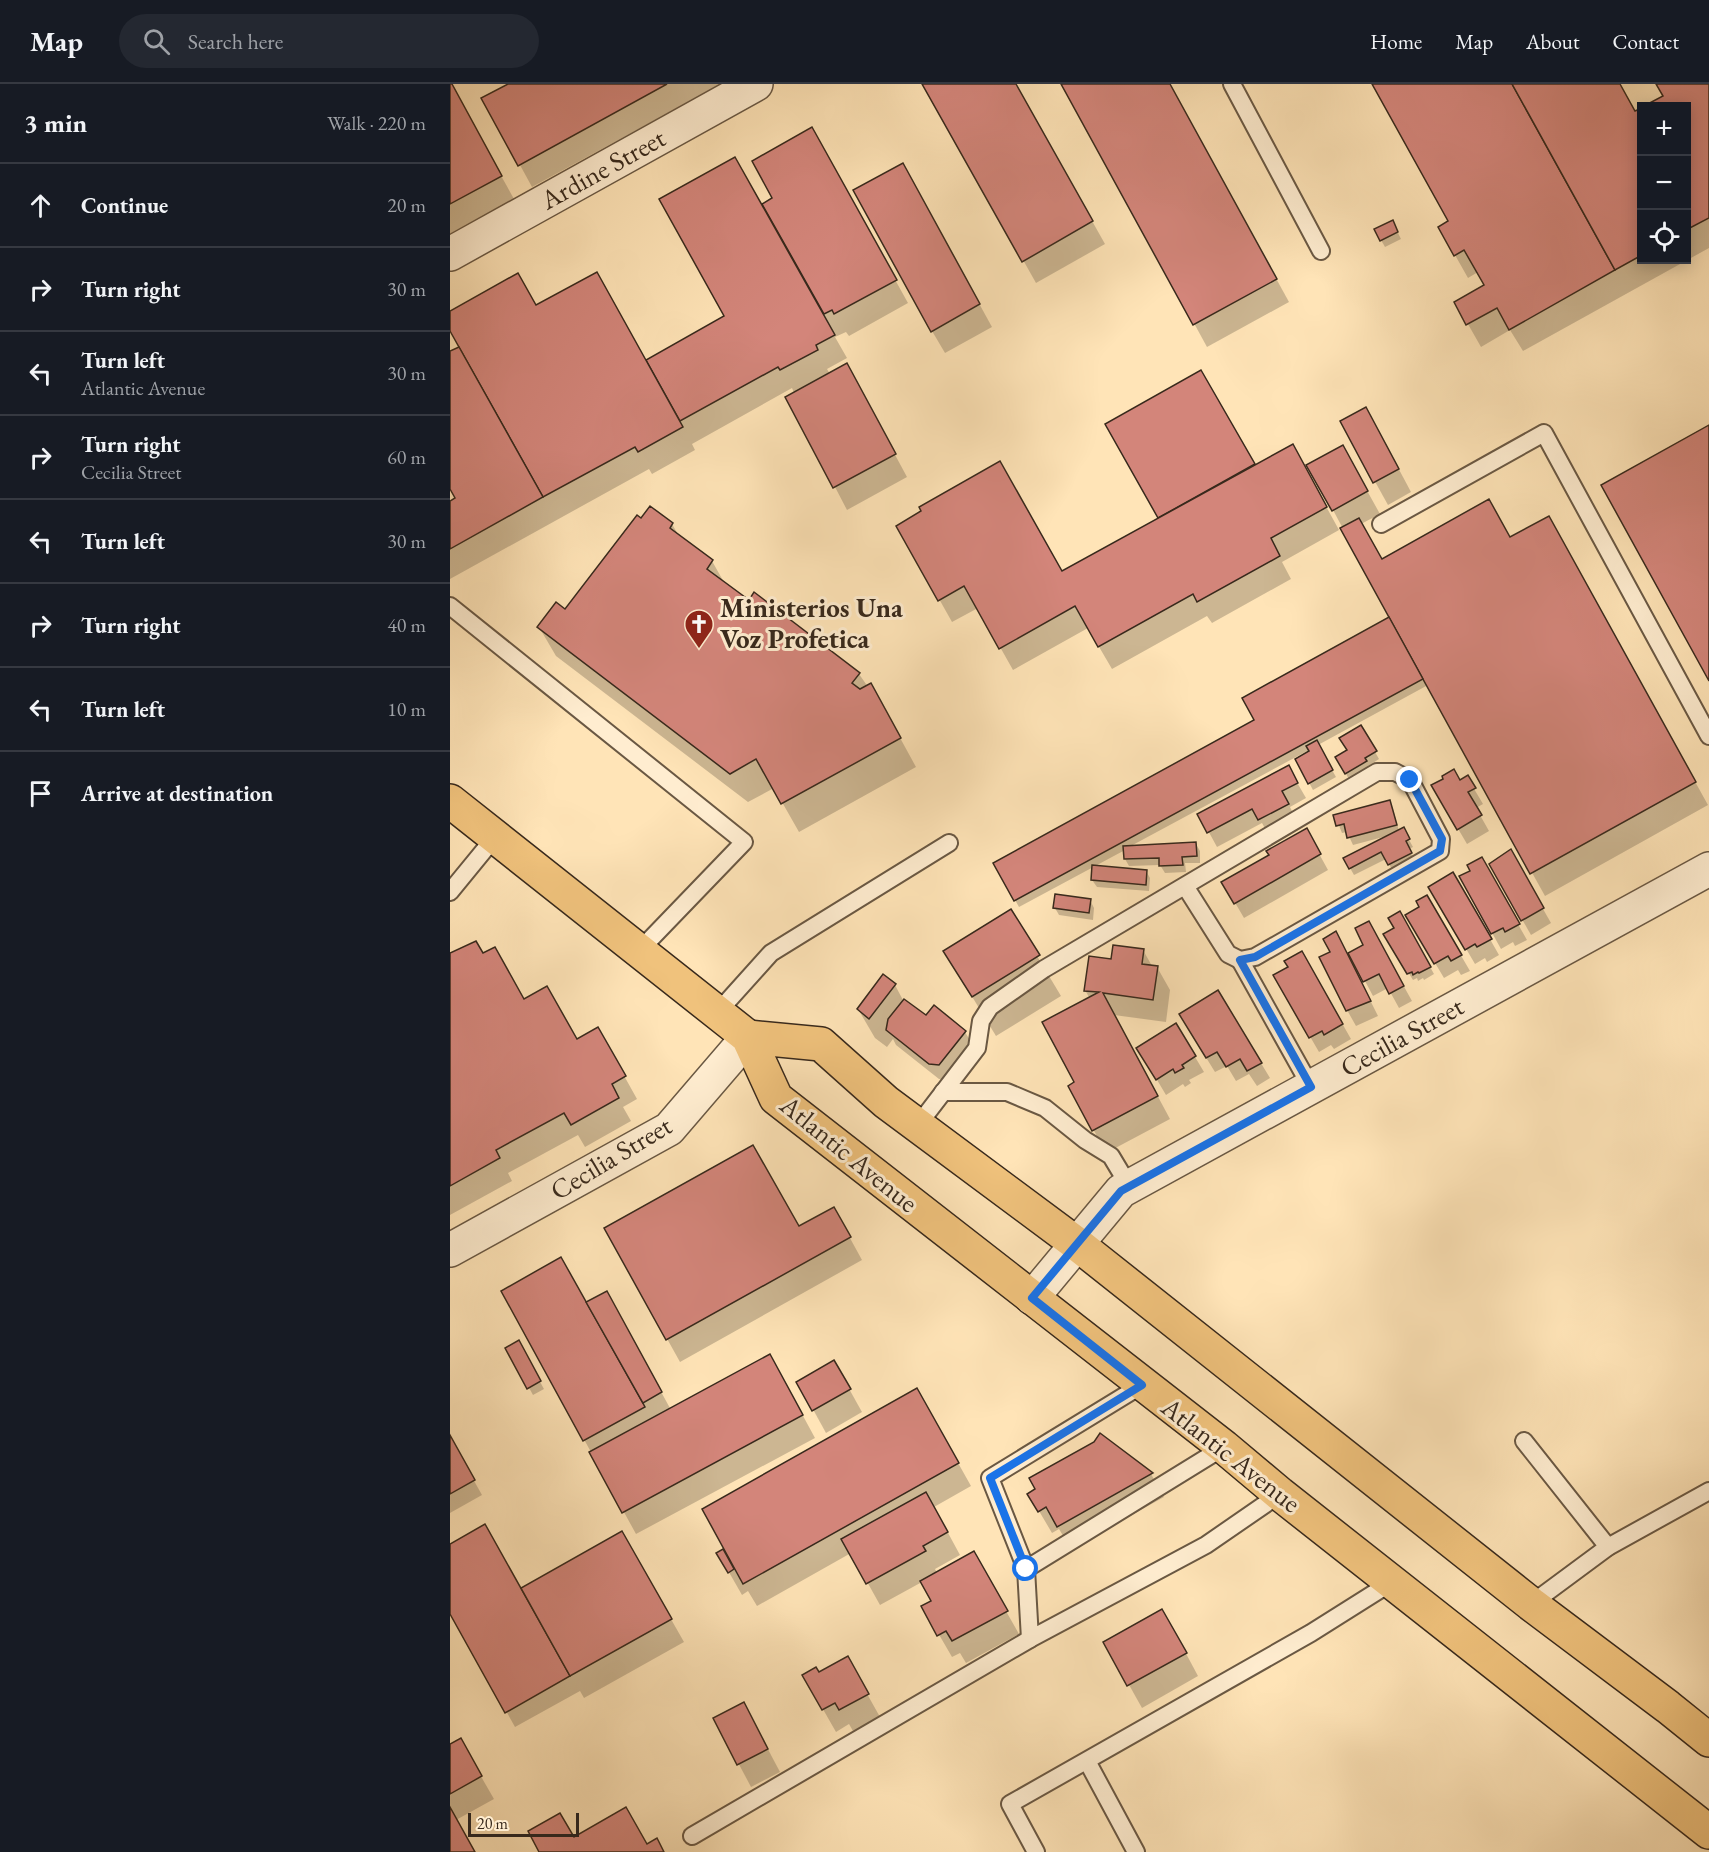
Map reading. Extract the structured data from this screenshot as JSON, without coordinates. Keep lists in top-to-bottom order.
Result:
{
  "streets": {
    "main road": ["Atlantic Avenue"],
    "street": ["Ardine Street", "Cecilia Street"]
  },
  "crossings": [
    ["Cecilia Street", "Atlantic Avenue"]
  ],
  "places": {
    "church": ["Ministerios Una Voz Profetica"]
  },
  "scale_bar": "20 m",
  "page": {
    "header": "Map",
    "search": "Search here",
    "nav": [
      "Home",
      "Map",
      "About",
      "Contact"
    ],
    "heading": ["3 min", "Walk · 220 m"],
    "map_buttons": ["+", "−"],
    "list": [
      ["Continue", "20 m"],
      ["Turn right", "30 m"],
      ["Turn left", "Atlantic Avenue", "30 m"],
      ["Turn right", "Cecilia Street", "60 m"],
      ["Turn left", "30 m"],
      ["Turn right", "40 m"],
      ["Turn left", "10 m"],
      "Arrive at destination"
    ],
    "scale": "20 m"
  }
}
